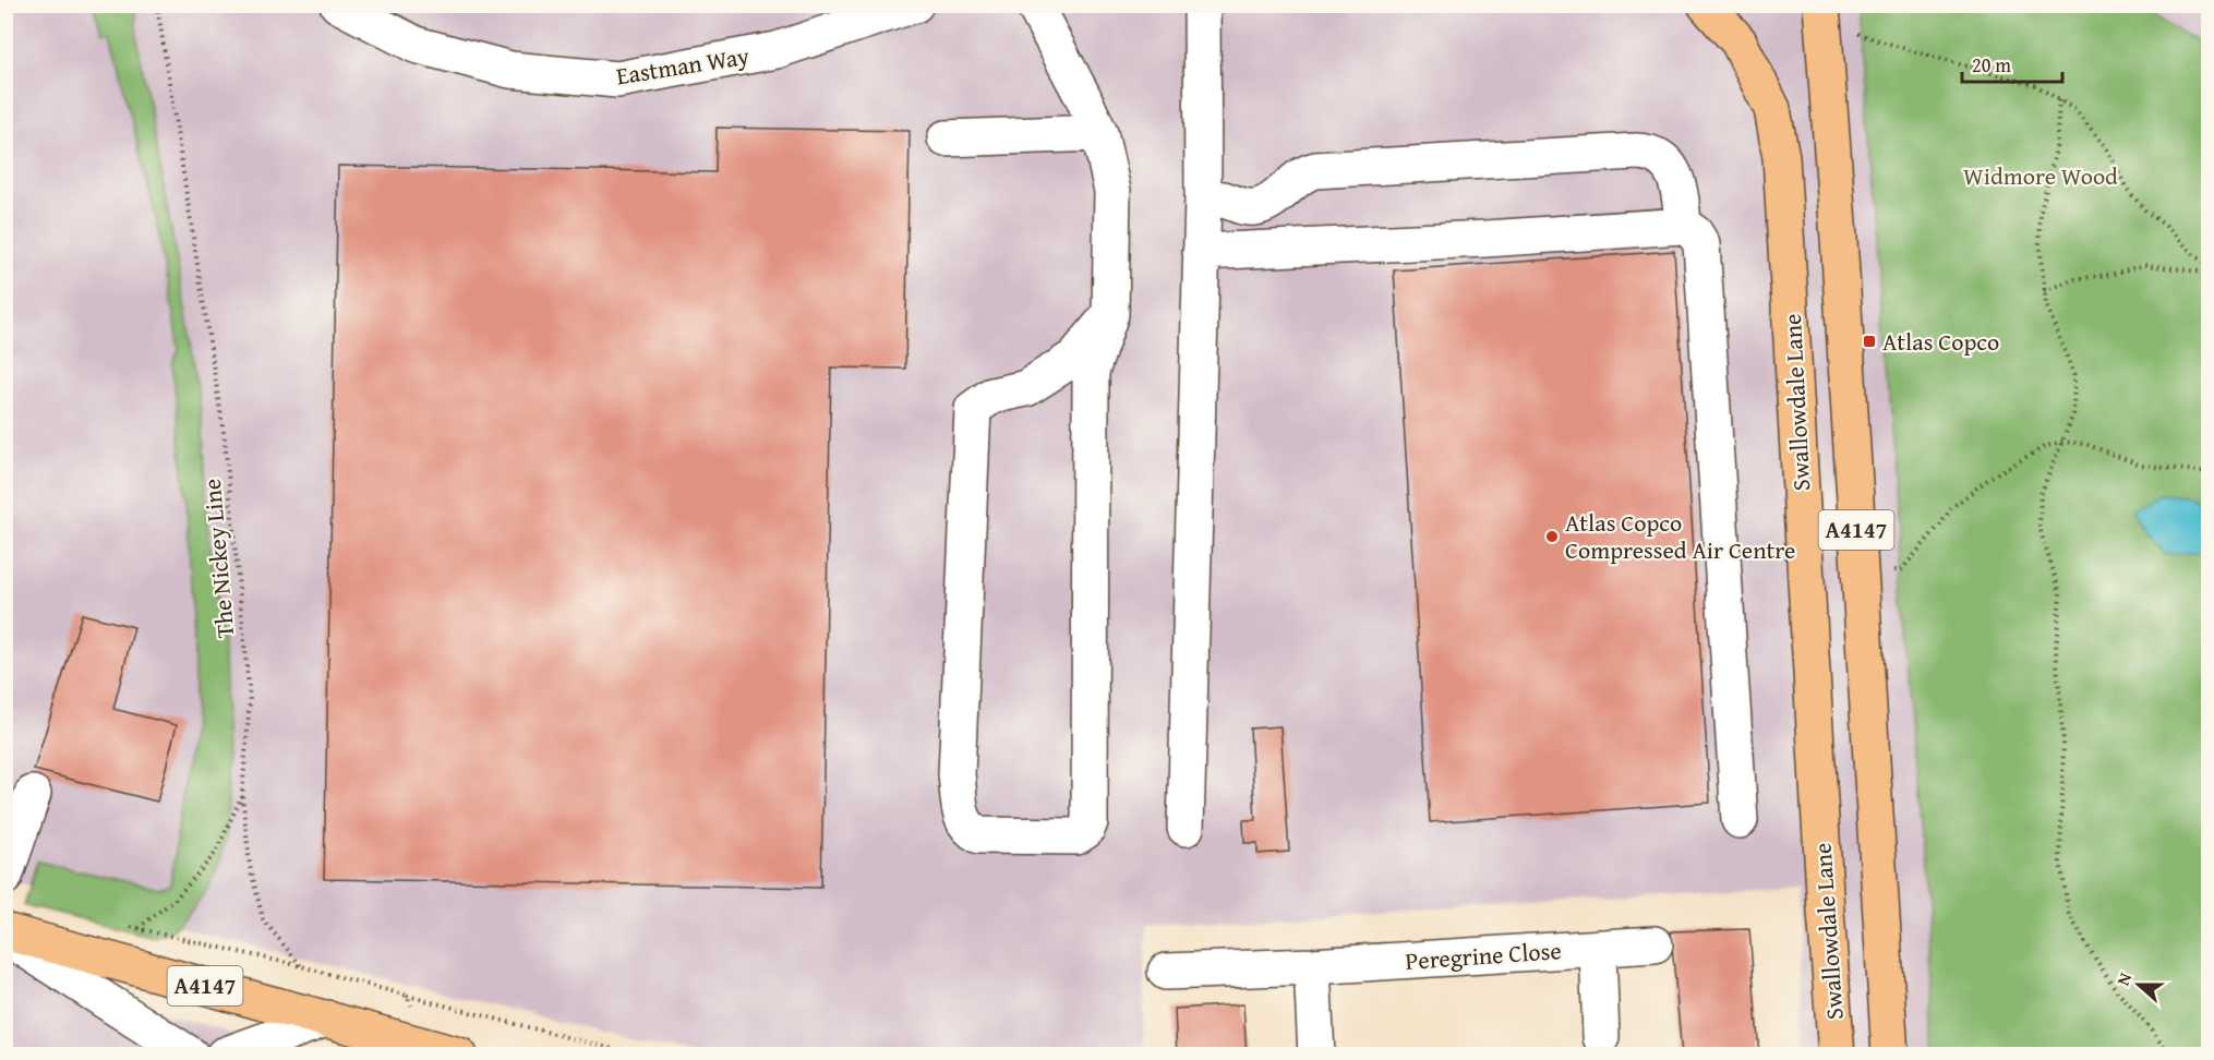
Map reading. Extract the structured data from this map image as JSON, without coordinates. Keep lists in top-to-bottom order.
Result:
{
  "streets": {
    "main road": ["Swallowdale Lane", "A4147"],
    "street": ["Eastman Way", "Peregrine Close"],
    "path": ["The Nickey Line"]
  },
  "parks": ["Widmore Wood"],
  "places": {
    "transit": ["Atlas Copco"],
    "other": ["Atlas Copco Compressed Air Centre"]
  },
  "scale_bar": "20 m",
  "north": "left"
}
